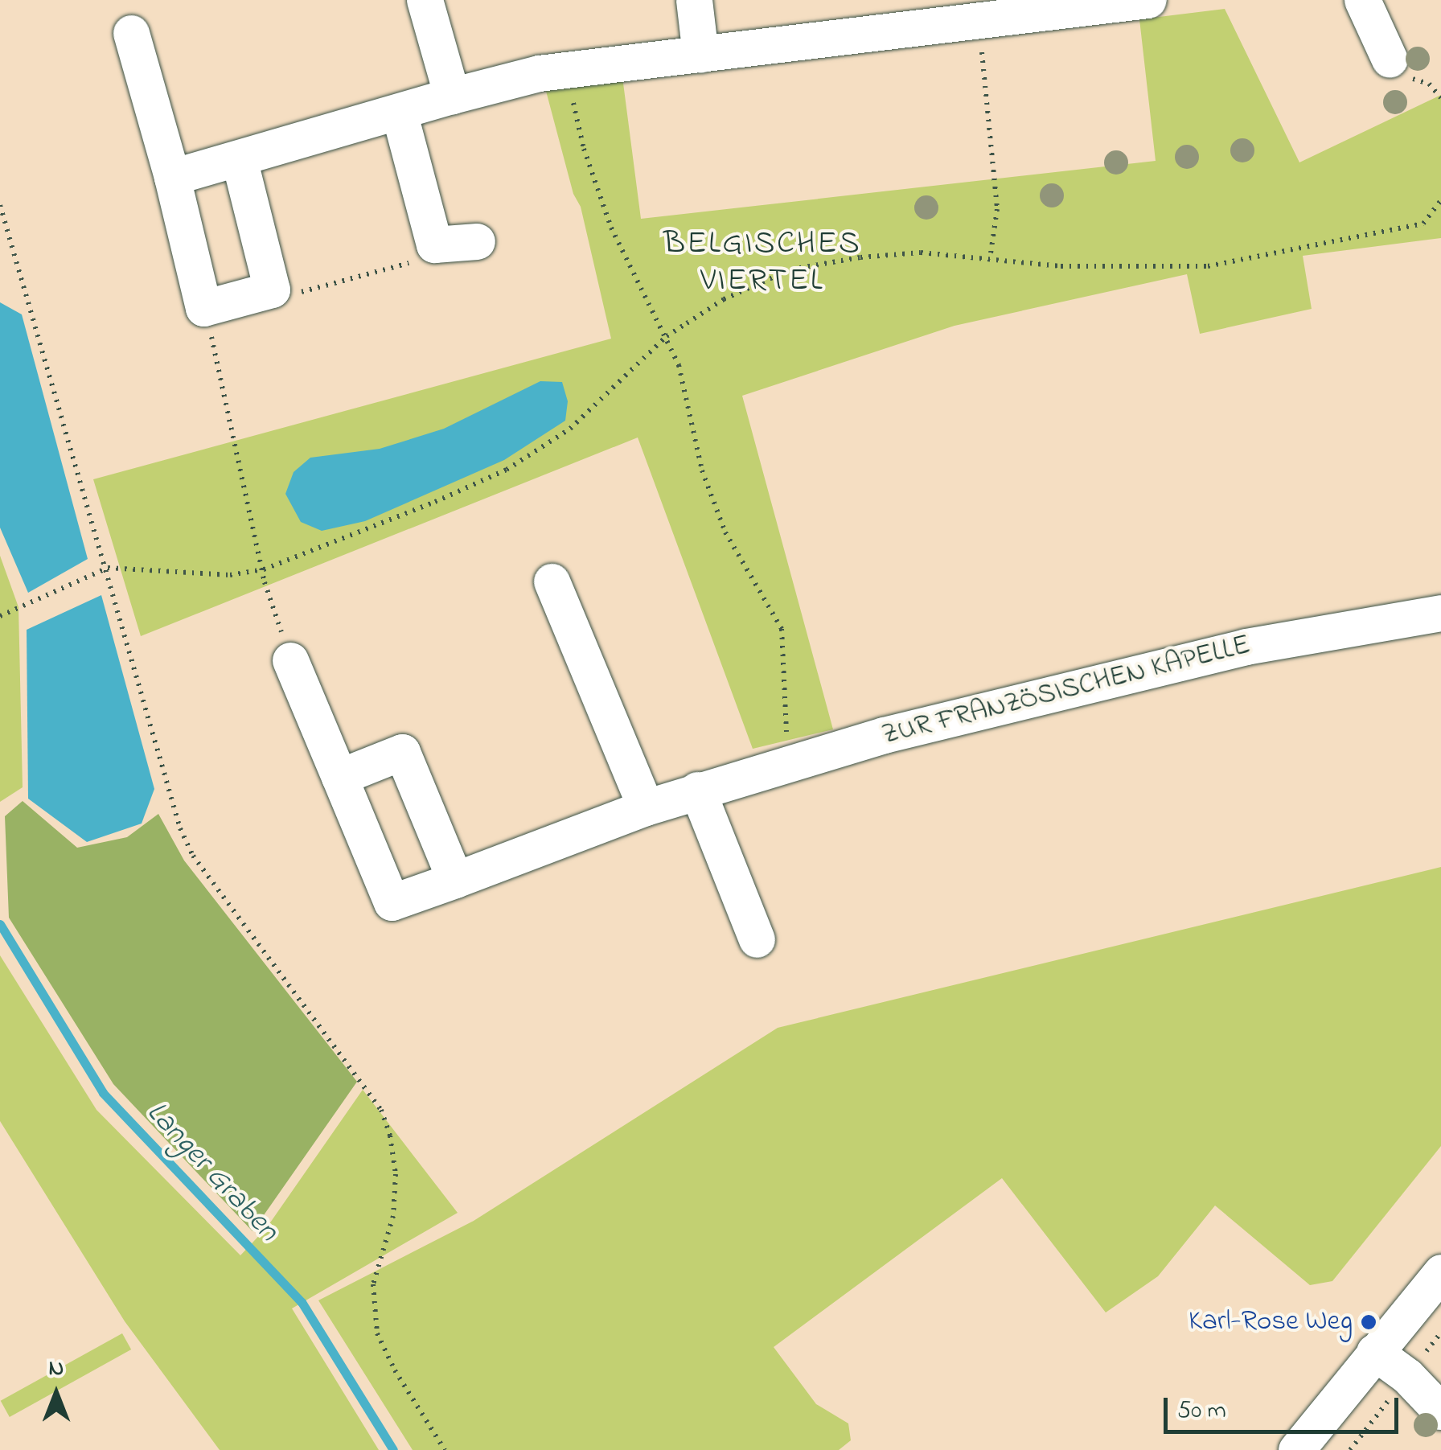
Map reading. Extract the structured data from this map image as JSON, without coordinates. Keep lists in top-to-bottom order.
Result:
{
  "streets": {
    "street": ["ZUR FRANZÖSISCHEN KAPELLE"]
  },
  "districts": ["BELGISCHES VIERTEL"],
  "water": ["Langer Graben"],
  "places": ["Karl-Rose Weg"],
  "scale_bar": "50 m",
  "north": "top"
}
